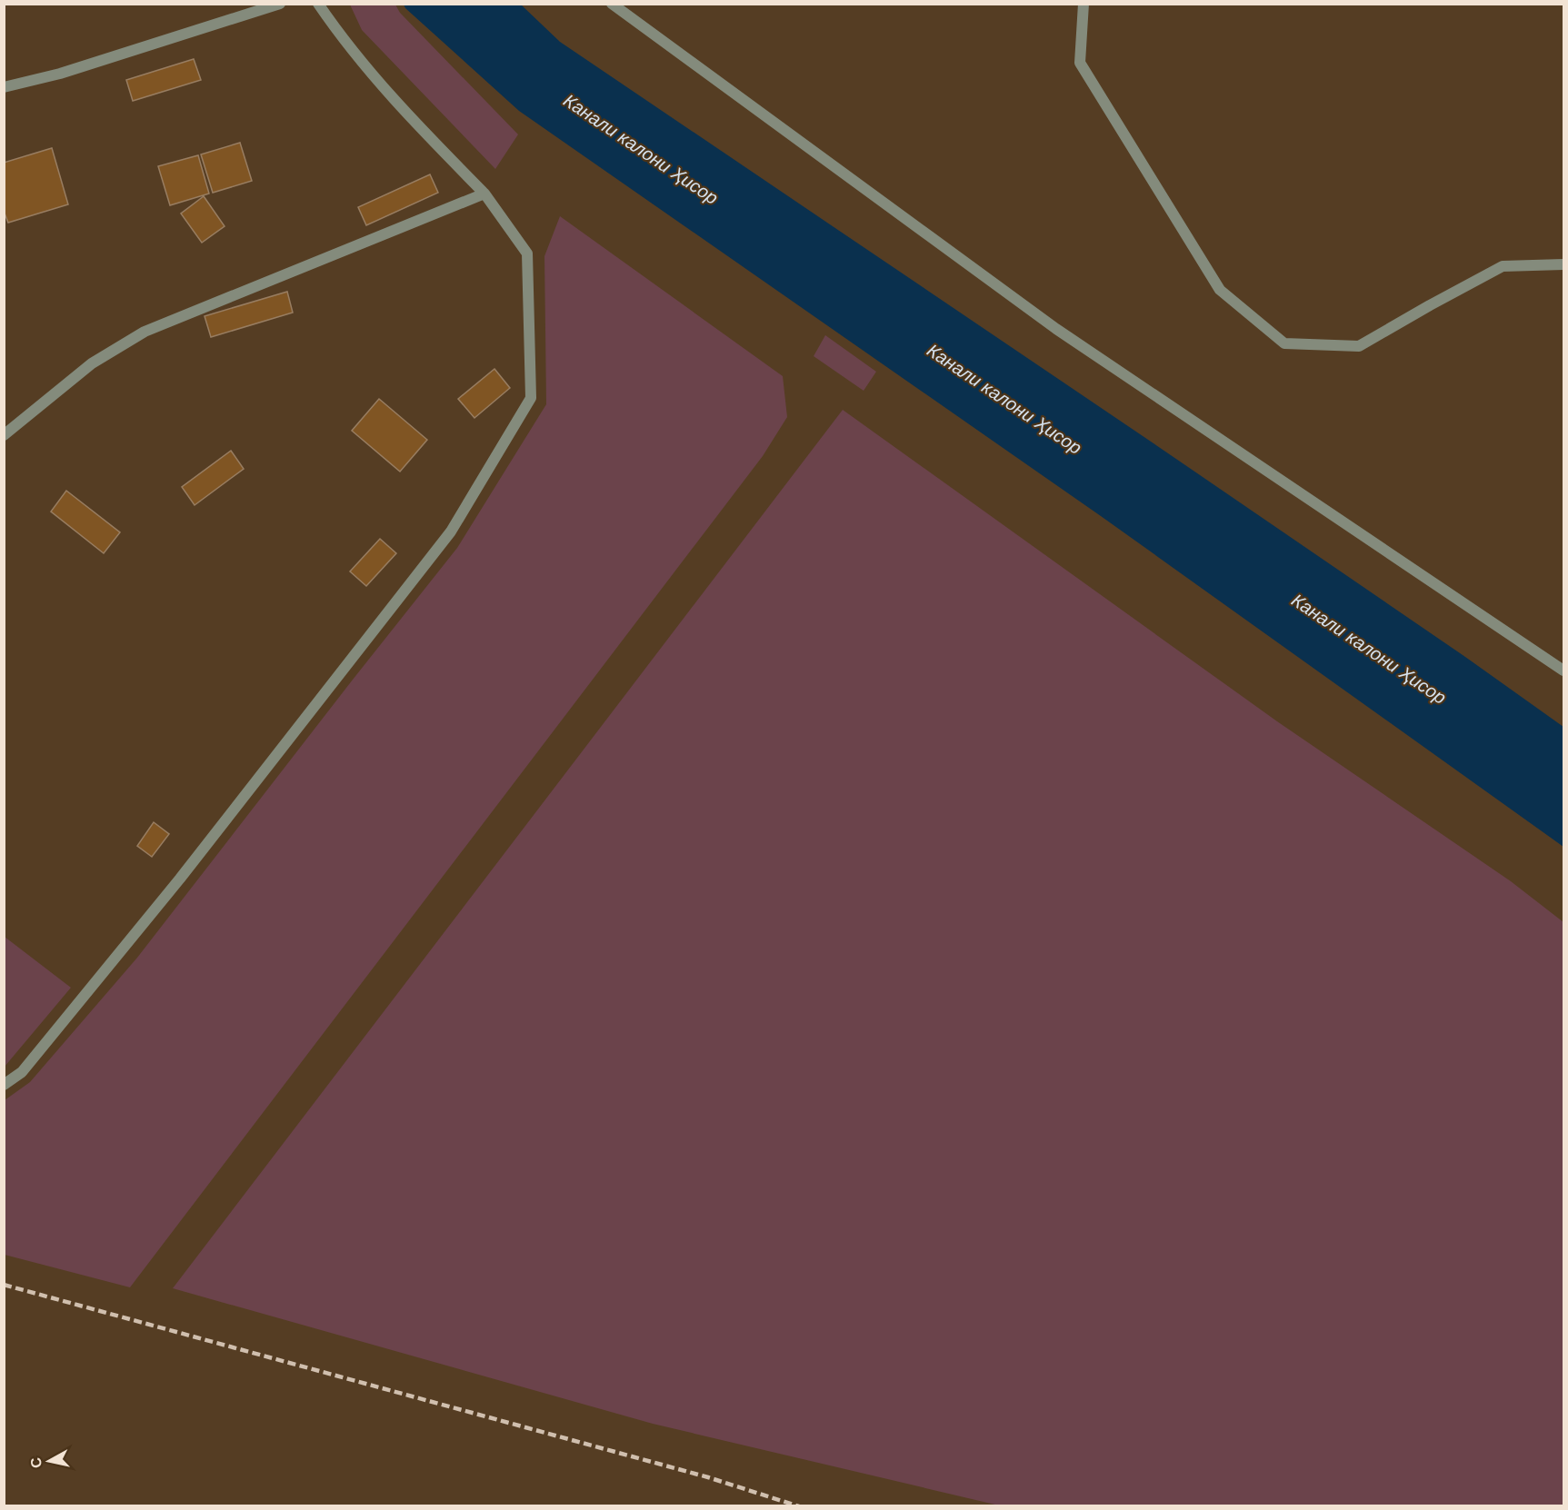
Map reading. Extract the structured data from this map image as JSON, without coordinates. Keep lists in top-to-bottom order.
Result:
{
  "water": ["Канали калони Ҳисор"],
  "north": "left"
}
